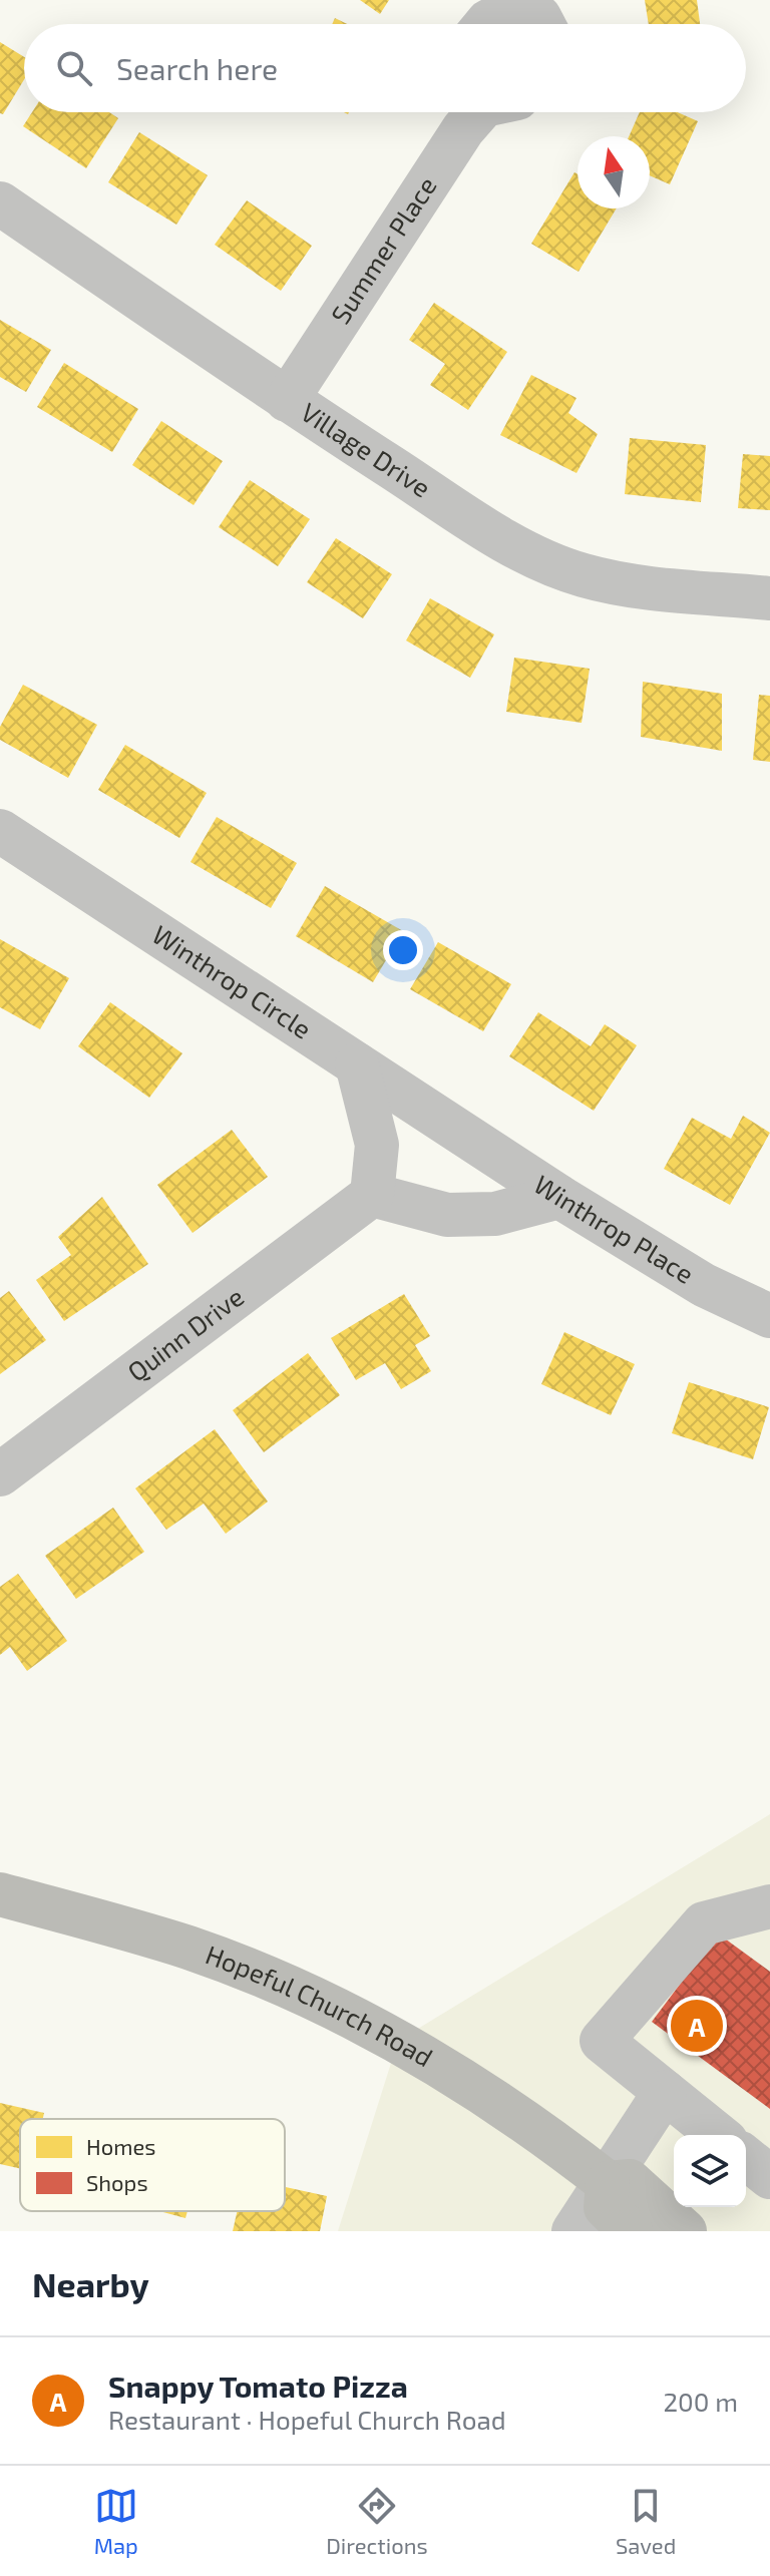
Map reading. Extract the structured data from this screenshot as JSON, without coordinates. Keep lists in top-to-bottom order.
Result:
{
  "streets": {
    "main road": ["Hopeful Church Road"],
    "street": [
      "Summer Place",
      "Village Drive",
      "Winthrop Circle",
      "Winthrop Place",
      "Quinn Drive"
    ]
  },
  "crossings": [
    ["Summer Place", "Village Drive"],
    ["Winthrop Circle", "Winthrop Place"]
  ],
  "legend": ["Homes", "Shops"],
  "north": "top",
  "page": {
    "search": "Search here",
    "pins": "A",
    "heading": "Nearby",
    "list": [
      {
        "mark": "A",
        "name": "Snappy Tomato Pizza",
        "note": "Restaurant · Hopeful Church Road",
        "value": "200 m"
      }
    ],
    "nav": ["Map", "Directions", "Saved"]
  }
}
